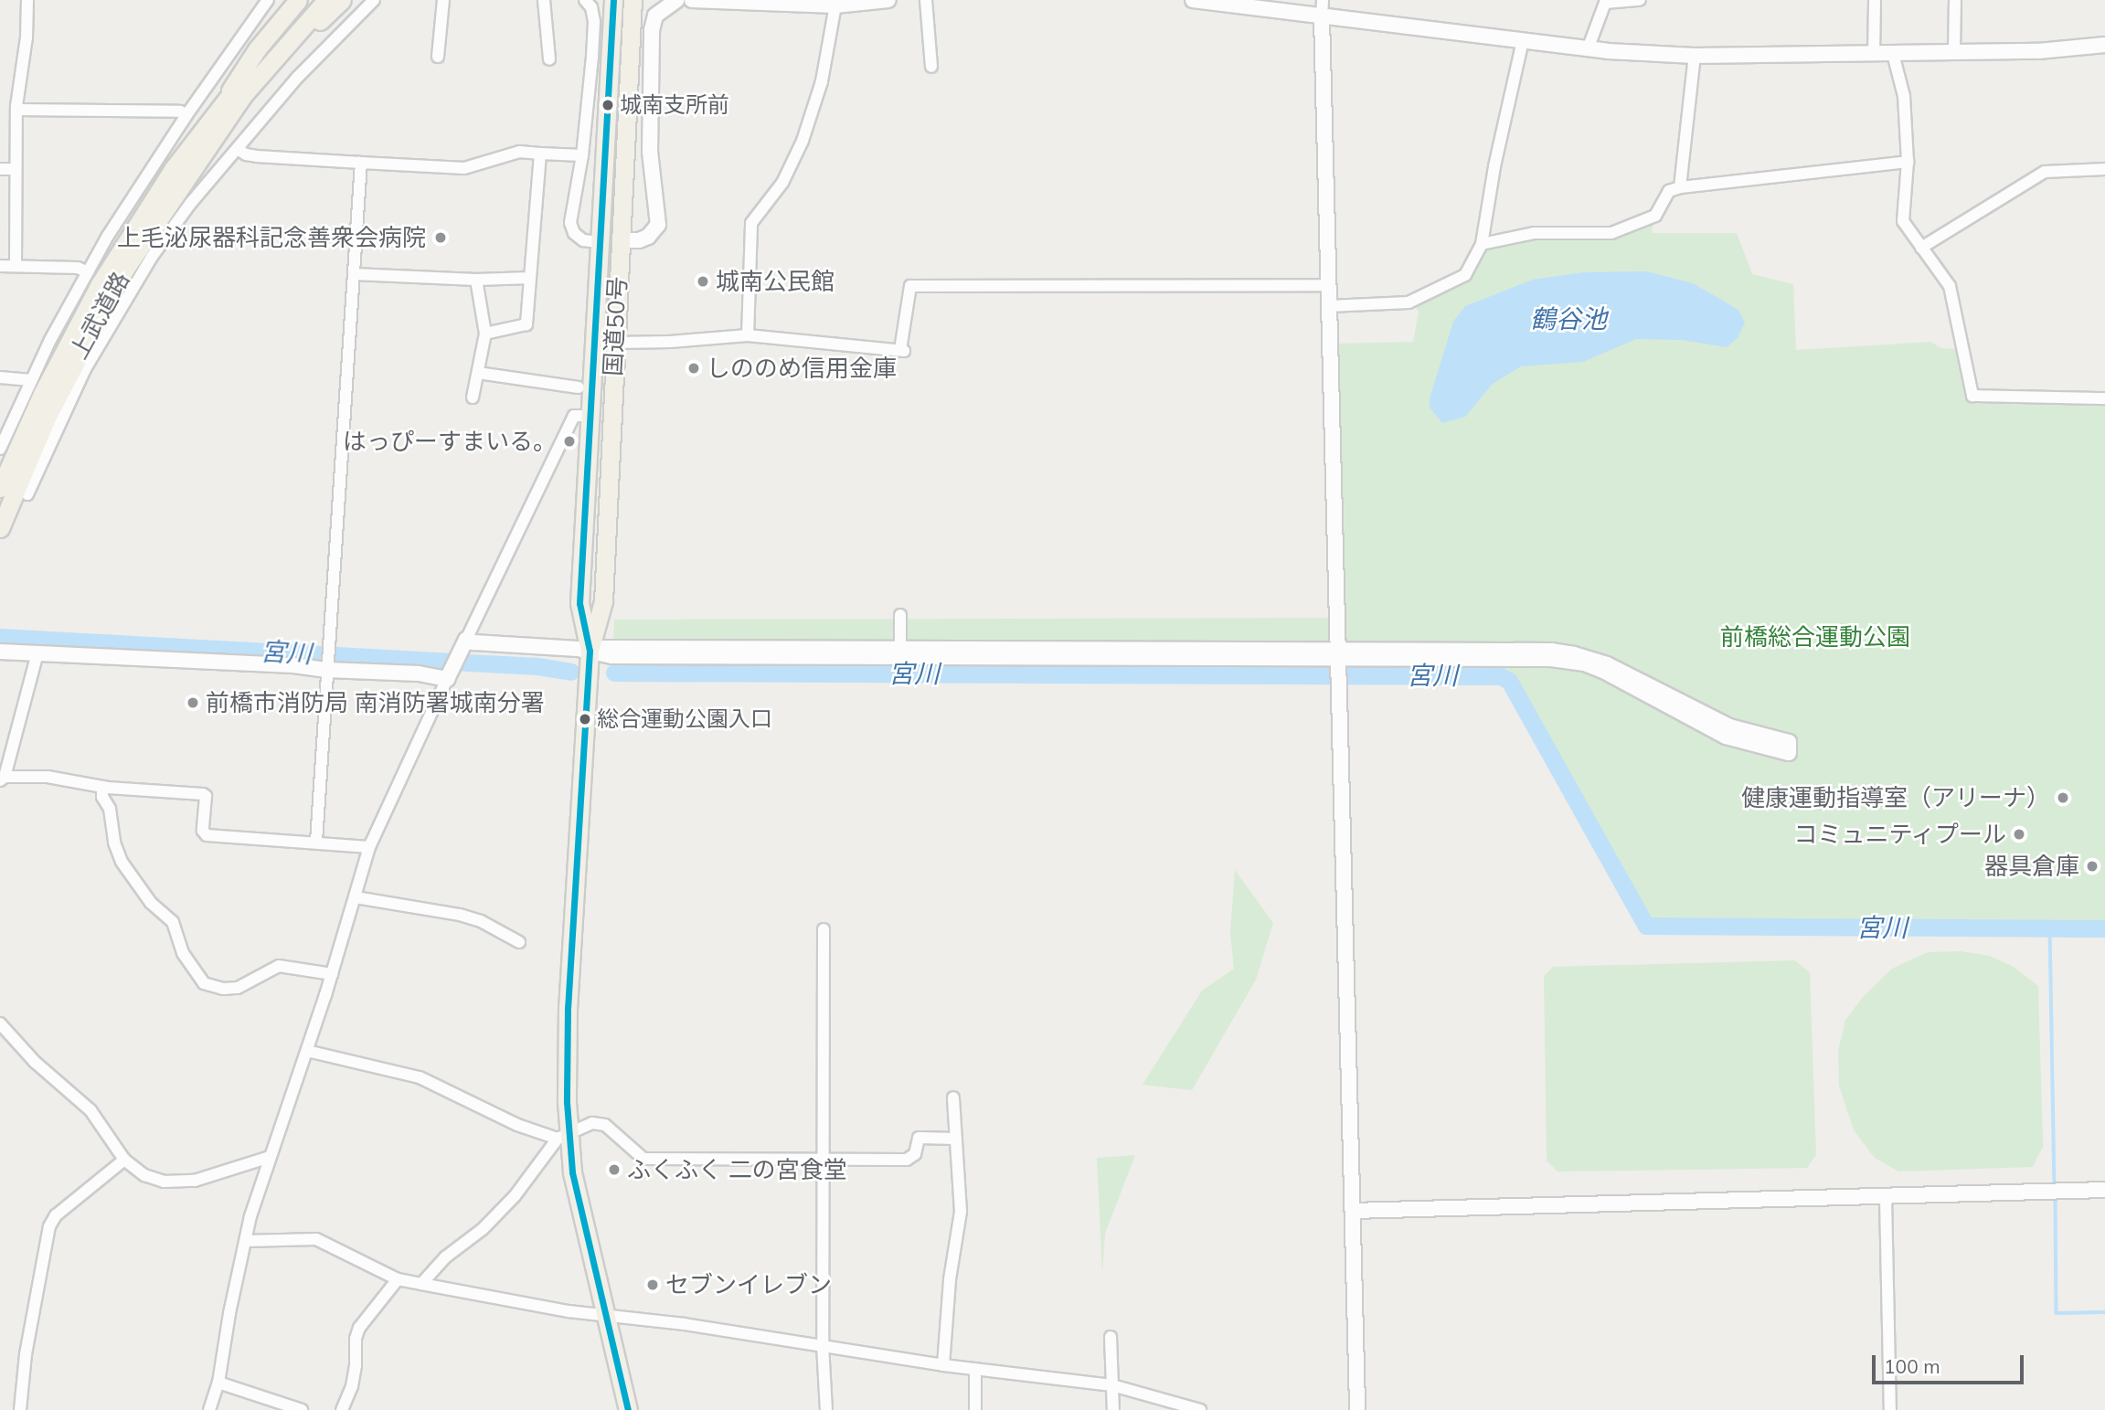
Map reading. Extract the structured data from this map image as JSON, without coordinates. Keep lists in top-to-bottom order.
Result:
{
  "streets": {
    "highway": ["上武道路", "国道50号"]
  },
  "water": ["鶴谷池", "宮川"],
  "parks": ["前橋総合運動公園"],
  "places": [
    "城南支所前",
    "上毛泌尿器科記念善衆会病院",
    "城南公民館",
    "しののめ信用金庫",
    "はっぴーすまいる。",
    "前橋市消防局 南消防署城南分署",
    "総合運動公園入口",
    "健康運動指導室（アリーナ）",
    "コミュニティプール",
    "器具倉庫",
    "ふくふく 二の宮食堂",
    "セブンイレブン"
  ],
  "scale_bar": "100 m"
}
